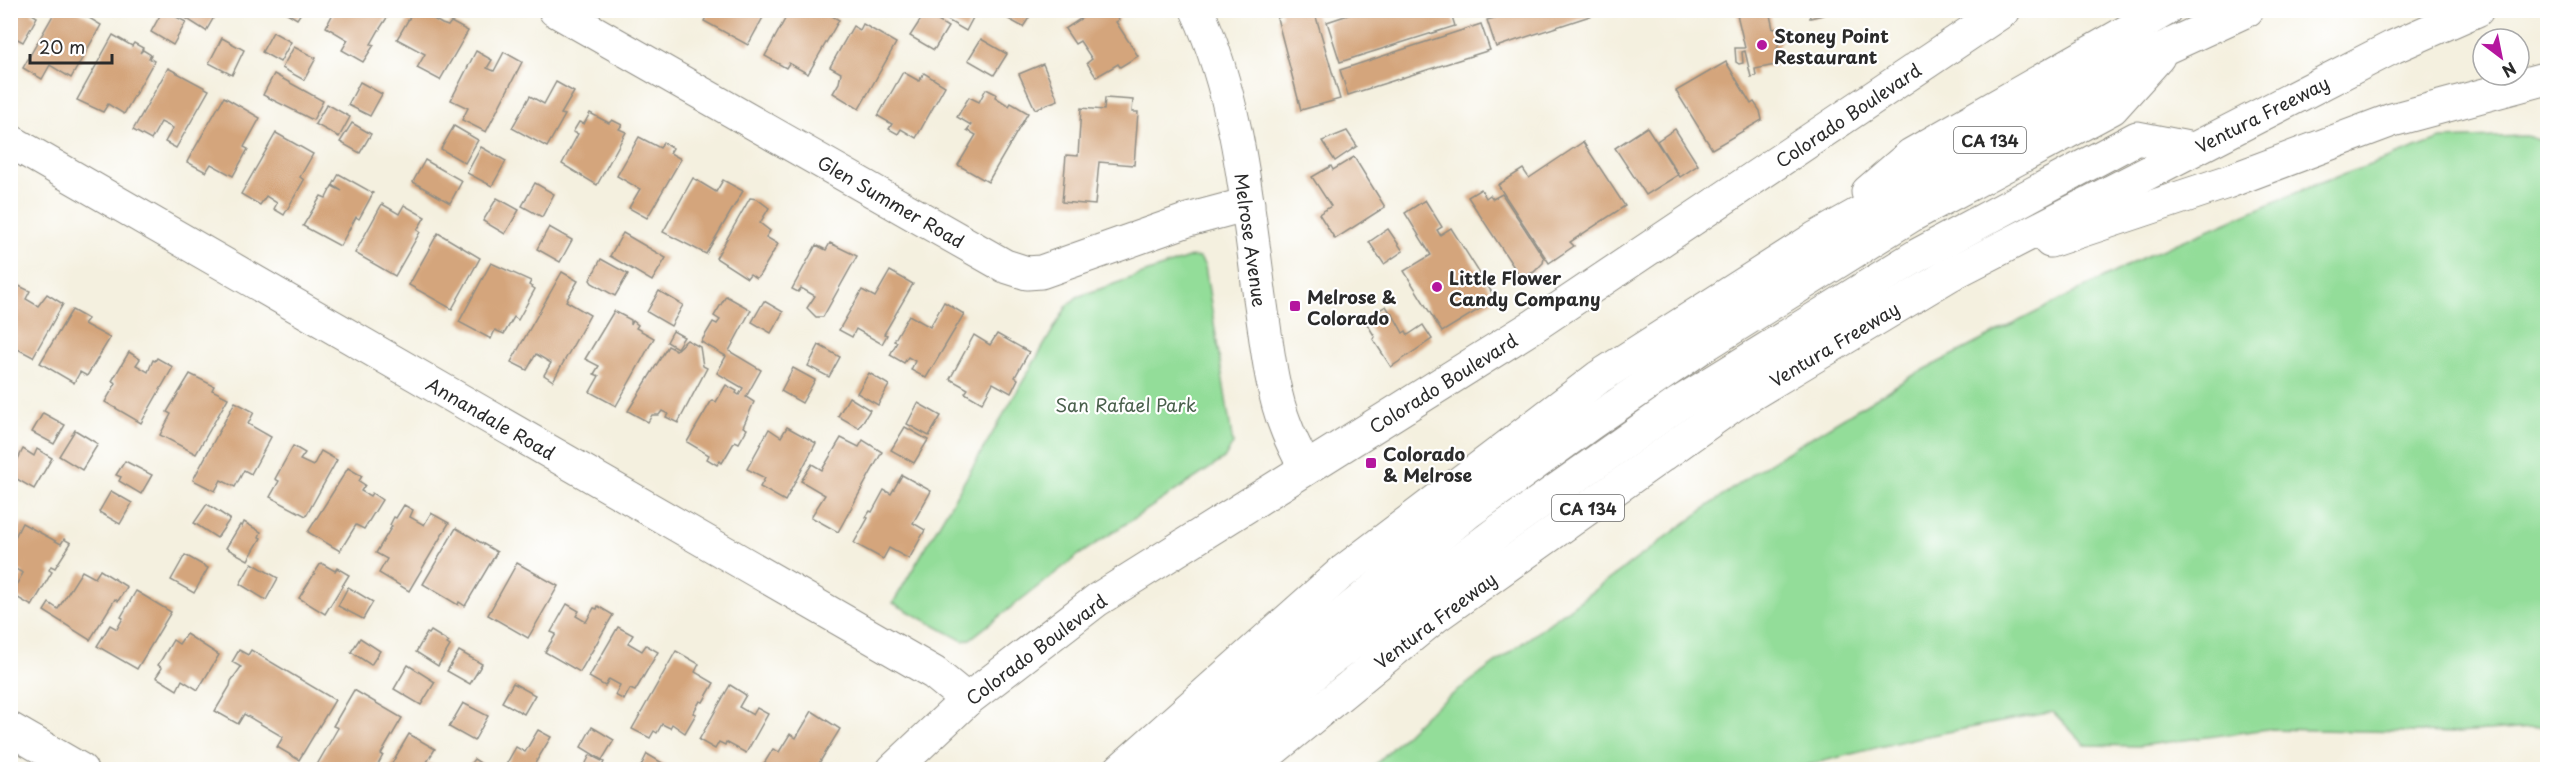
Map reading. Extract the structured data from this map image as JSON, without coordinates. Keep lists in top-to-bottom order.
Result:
{
  "streets": {
    "main road": [
      "Ventura Freeway",
      "Colorado Boulevard",
      "CA 134",
      "Glen Summer Road",
      "Melrose Avenue",
      "Annandale Road"
    ]
  },
  "crossings": [
    ["Colorado Boulevard", "Melrose Avenue"],
    ["Colorado Boulevard", "Annandale Road"],
    ["Glen Summer Road", "Melrose Avenue"]
  ],
  "parks": ["San Rafael Park"],
  "places": {
    "other": ["Stoney Point Restaurant", "Little Flower Candy Company"],
    "transit": ["Melrose & Colorado", "Colorado & Melrose"]
  },
  "scale_bar": "20 m",
  "north": "bottom right"
}
